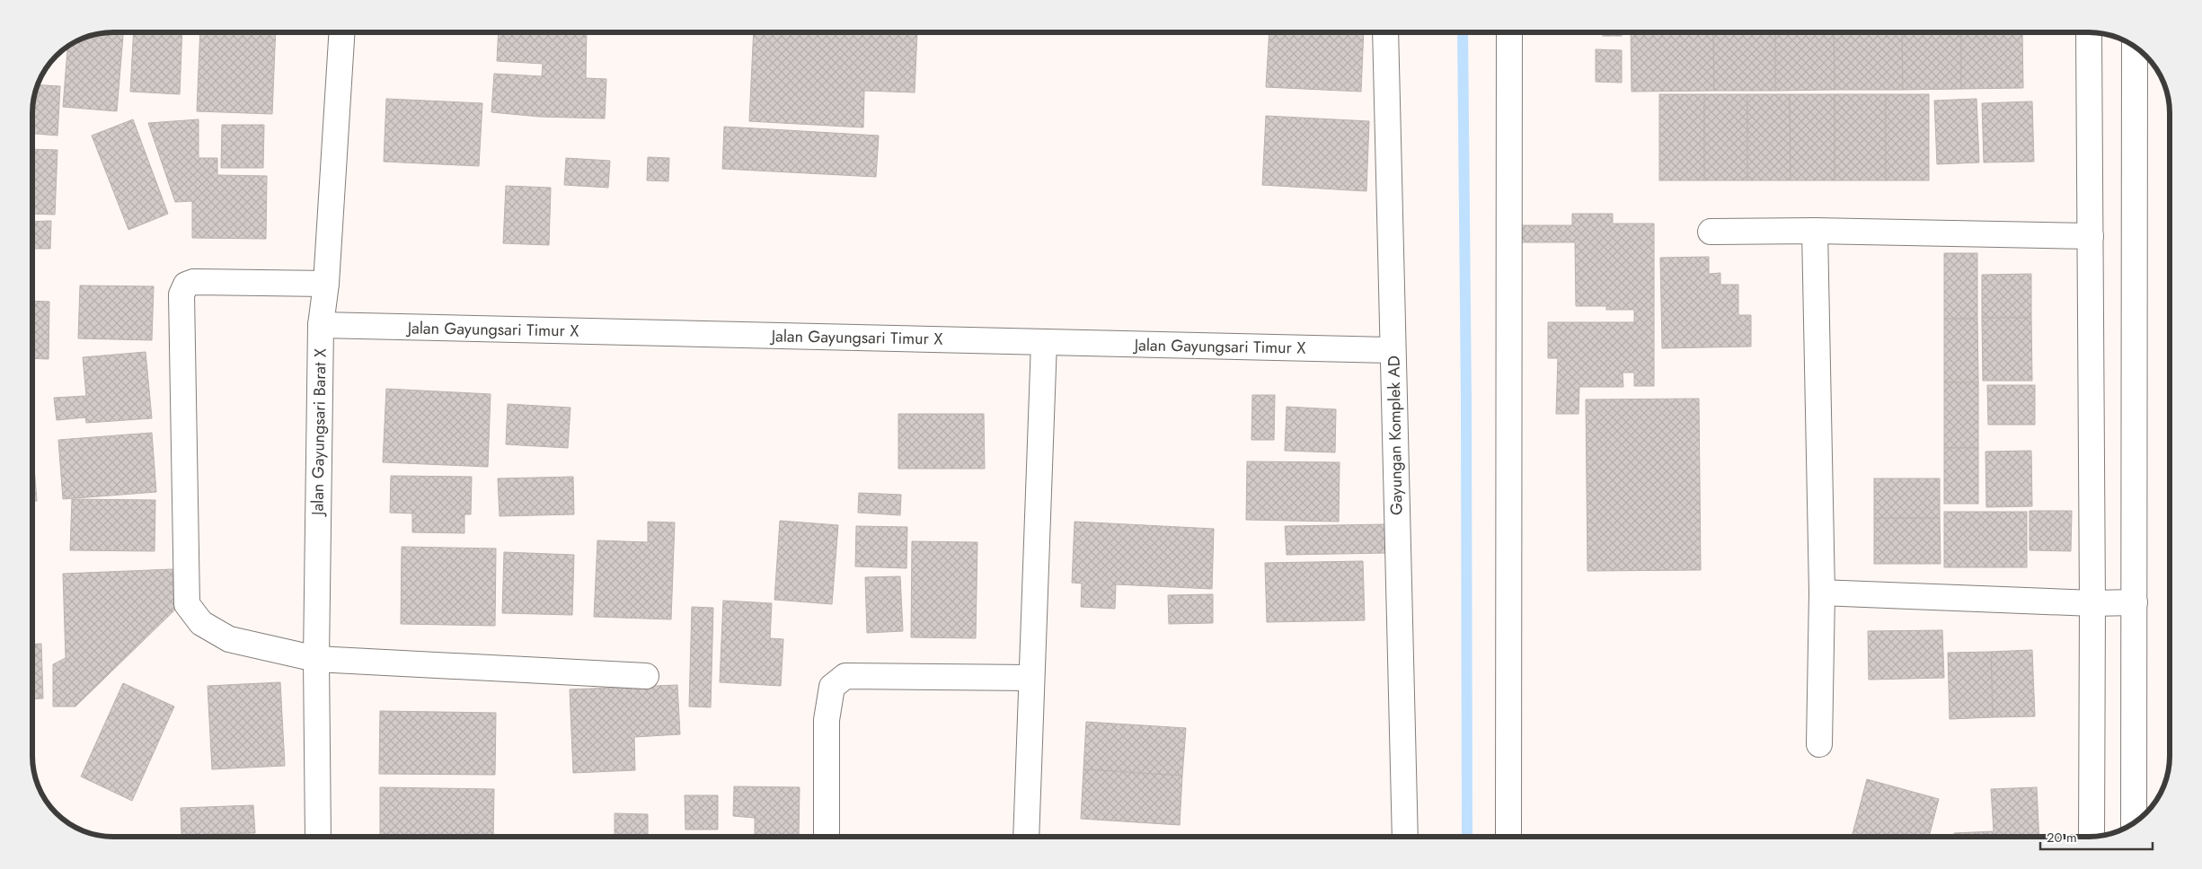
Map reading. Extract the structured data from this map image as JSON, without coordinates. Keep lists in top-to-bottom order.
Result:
{
  "streets": {
    "street": ["Jalan Gayungsari Timur X", "Jalan Gayungsari Barat X", "Gayungan Komplek AD"]
  },
  "crossings": [
    ["Jalan Gayungsari Timur X", "Jalan Gayungsari Barat X"],
    ["Jalan Gayungsari Timur X", "Gayungan Komplek AD"]
  ],
  "scale_bar": "20 m"
}
